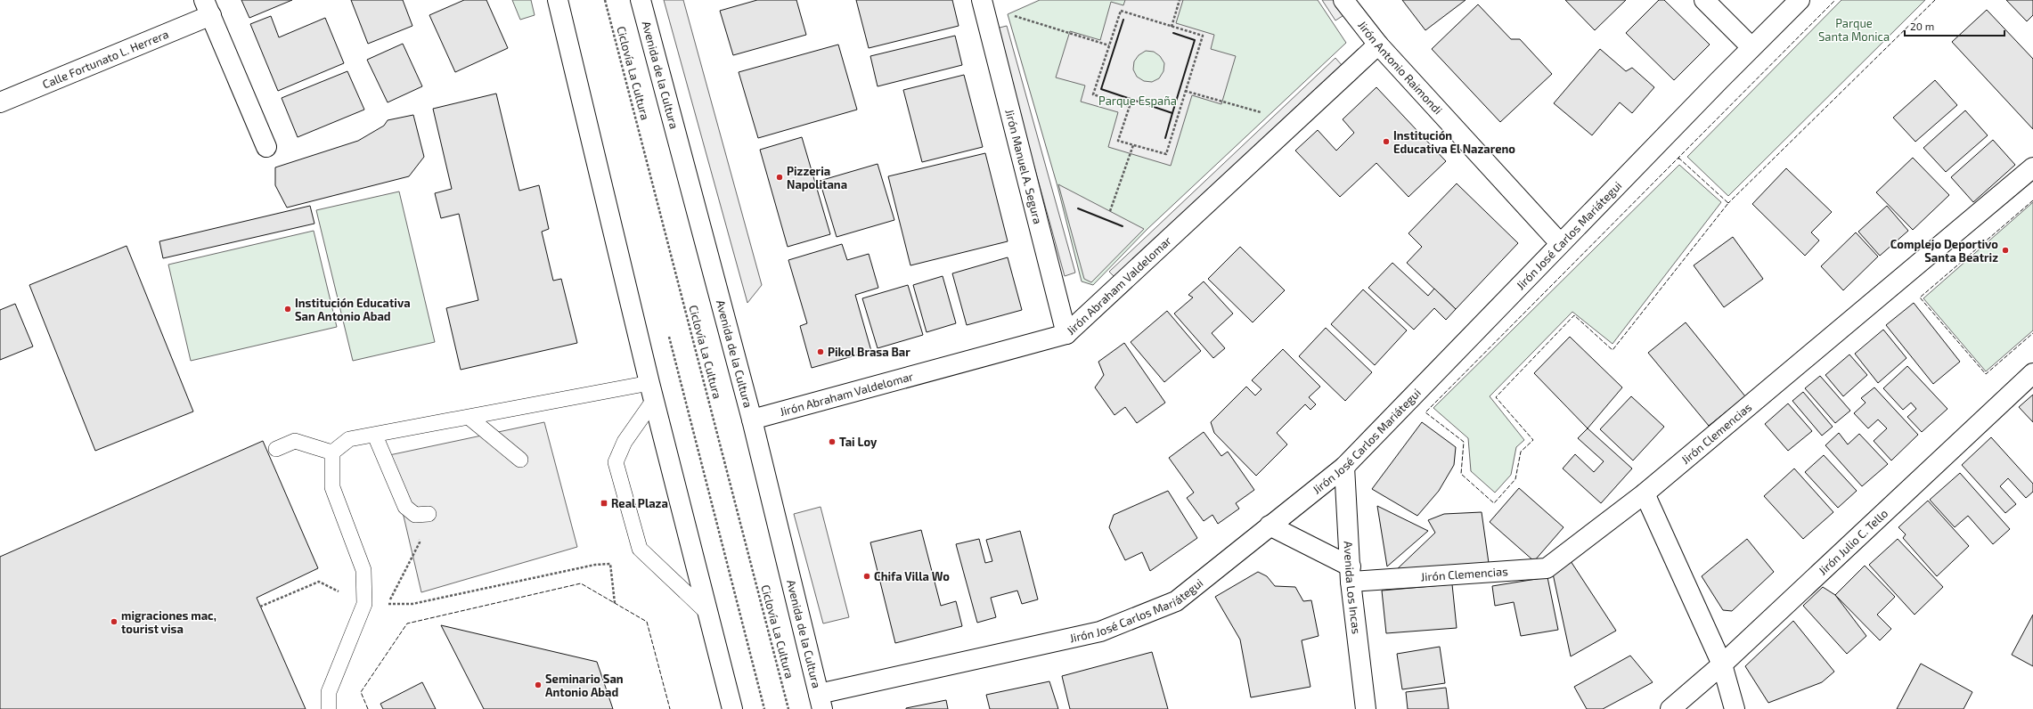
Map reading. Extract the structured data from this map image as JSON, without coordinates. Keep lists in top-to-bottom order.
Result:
{
  "streets": {
    "main road": [
      "Calle Fortunato L. Herrera",
      "Jirón Antonio Raimondi",
      "Avenida de la Cultura",
      "Jirón Manuel A. Segura",
      "Jirón José Carlos Mariátegui",
      "Jirón Abraham Valdelomar",
      "Jirón Clemencias",
      "Jirón Julio C. Tello",
      "Avenida Los Incas"
    ],
    "path": ["Ciclovía La Cultura"]
  },
  "crossings": [
    ["Jirón Antonio Raimondi", "Jirón José Carlos Mariátegui"],
    ["Jirón Antonio Raimondi", "Jirón Abraham Valdelomar"],
    ["Avenida de la Cultura", "Jirón José Carlos Mariátegui"],
    ["Avenida de la Cultura", "Jirón Abraham Valdelomar"],
    ["Jirón Manuel A. Segura", "Jirón Abraham Valdelomar"],
    ["Jirón José Carlos Mariátegui", "Avenida Los Incas"],
    ["Jirón Clemencias", "Avenida Los Incas"]
  ],
  "parks": ["Parque Santa Monica", "Parque España"],
  "places": {
    "other": [
      "Institución Educativa El Nazareno",
      "Pizzeria Napolitana",
      "Complejo Deportivo Santa Beatriz",
      "Institución Educativa San Antonio Abad",
      "Pikol Brasa Bar",
      "Tai Loy",
      "Chifa Villa Wo",
      "migraciones mac, tourist visa",
      "Seminario San Antonio Abad"
    ],
    "transit": ["Real Plaza"]
  },
  "scale_bar": "20 m"
}
